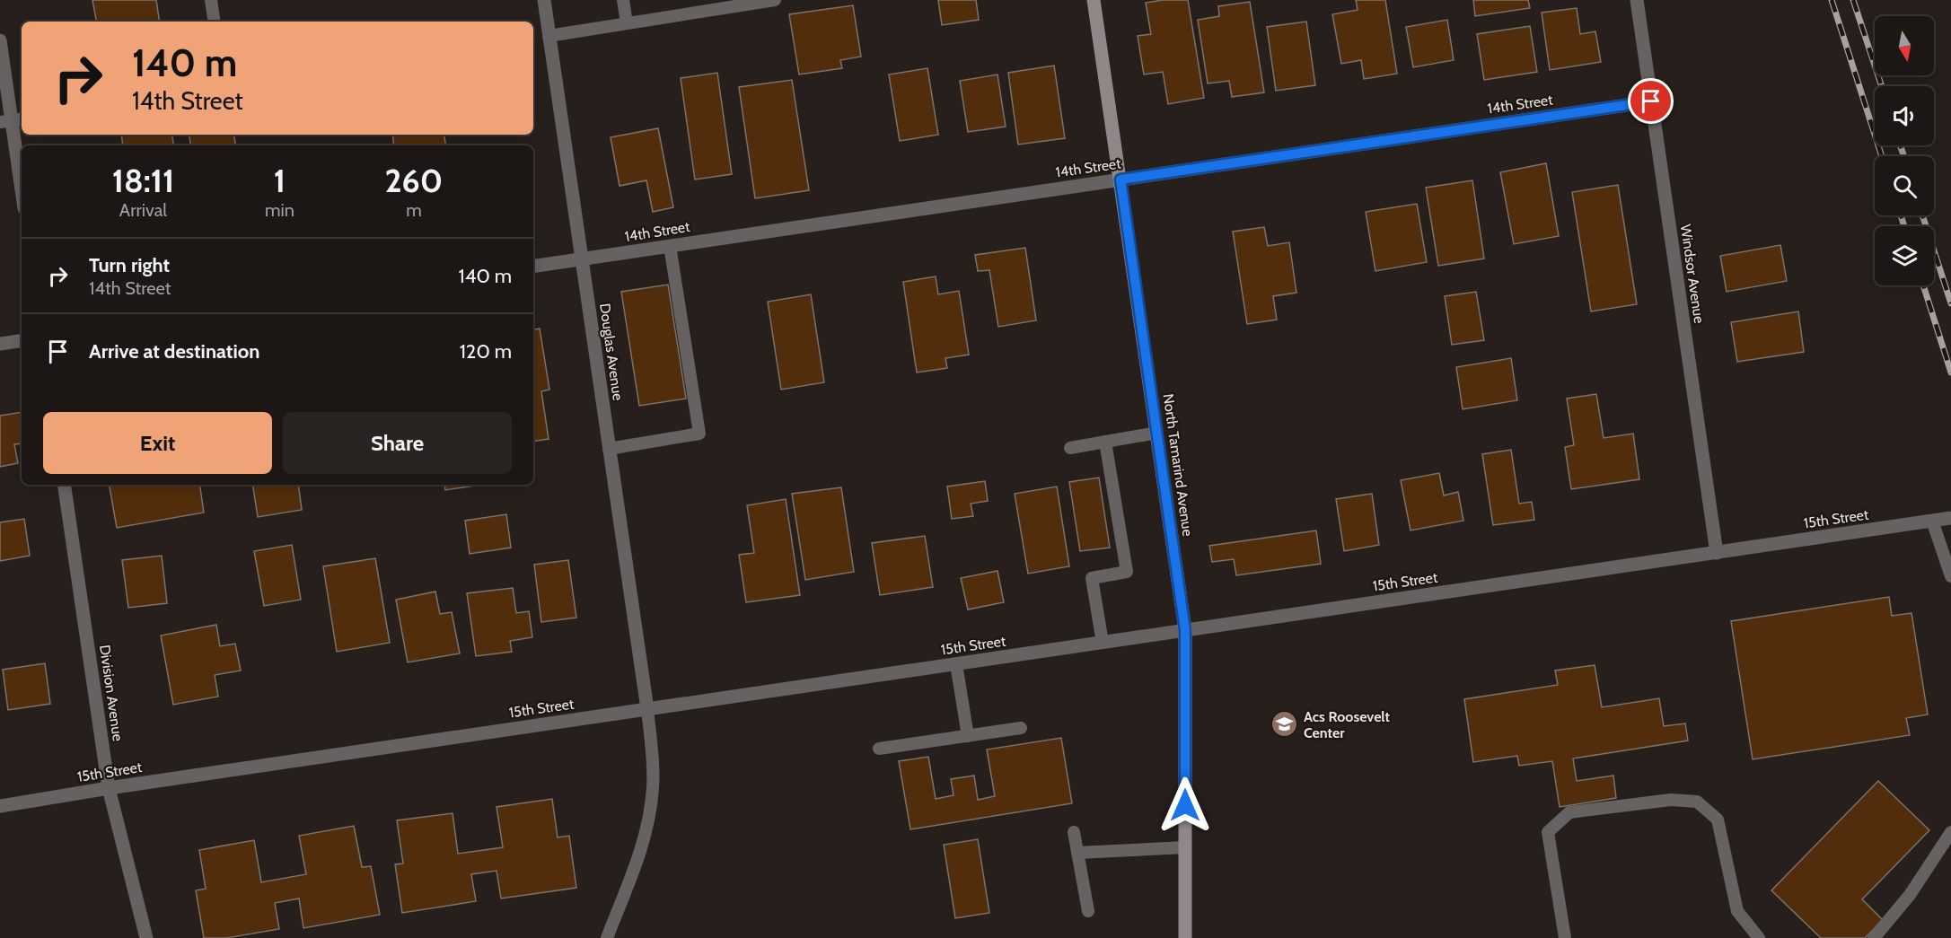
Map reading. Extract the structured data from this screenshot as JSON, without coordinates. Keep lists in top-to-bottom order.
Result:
{
  "streets": {
    "street": [
      "14th Street",
      "Windsor Avenue",
      "Douglas Avenue",
      "North Tamarind Avenue",
      "15th Street",
      "Division Avenue"
    ]
  },
  "crossings": [
    ["14th Street", "Windsor Avenue"],
    ["14th Street", "Douglas Avenue"],
    ["14th Street", "North Tamarind Avenue"],
    ["Windsor Avenue", "15th Street"],
    ["Douglas Avenue", "15th Street"],
    ["North Tamarind Avenue", "15th Street"],
    ["15th Street", "Division Avenue"]
  ],
  "places": {
    "school or university": ["Acs Roosevelt Center"]
  },
  "north": "bottom",
  "page": {
    "turn": ["140 m", "14th Street"],
    "eta": [
      "18:11",
      "Arrival",
      "1",
      "min",
      "260",
      "m"
    ],
    "list": [
      {
        "name": "Turn right",
        "note": "14th Street",
        "value": "140 m"
      },
      {
        "name": "Arrive at destination",
        "value": "120 m"
      }
    ],
    "buttons": ["Exit", "Share"]
  }
}
